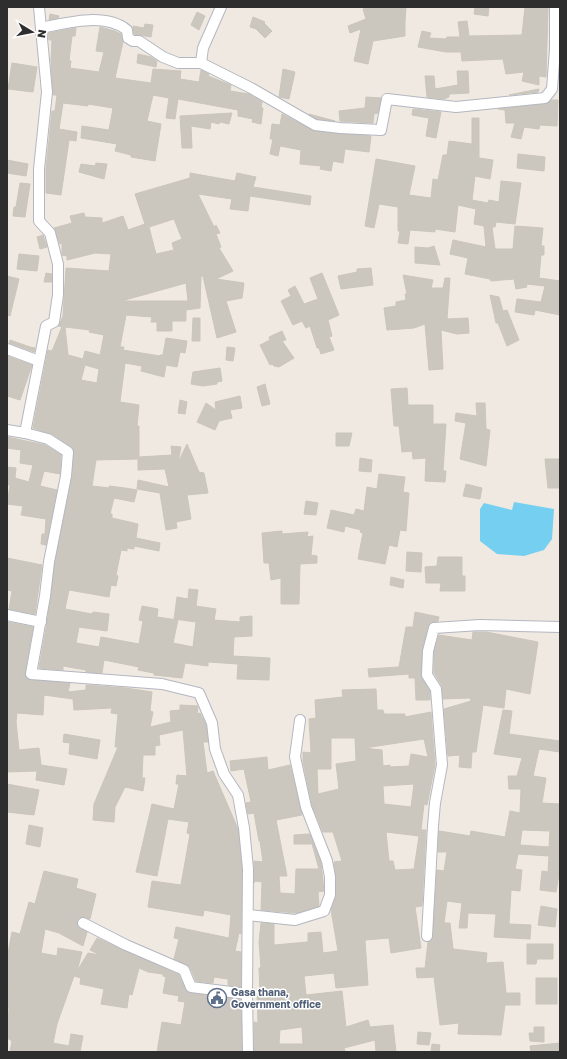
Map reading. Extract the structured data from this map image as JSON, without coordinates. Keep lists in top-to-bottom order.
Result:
{
  "places": {
    "public building": ["Gasa thana, Government office"]
  },
  "north": "right"
}
